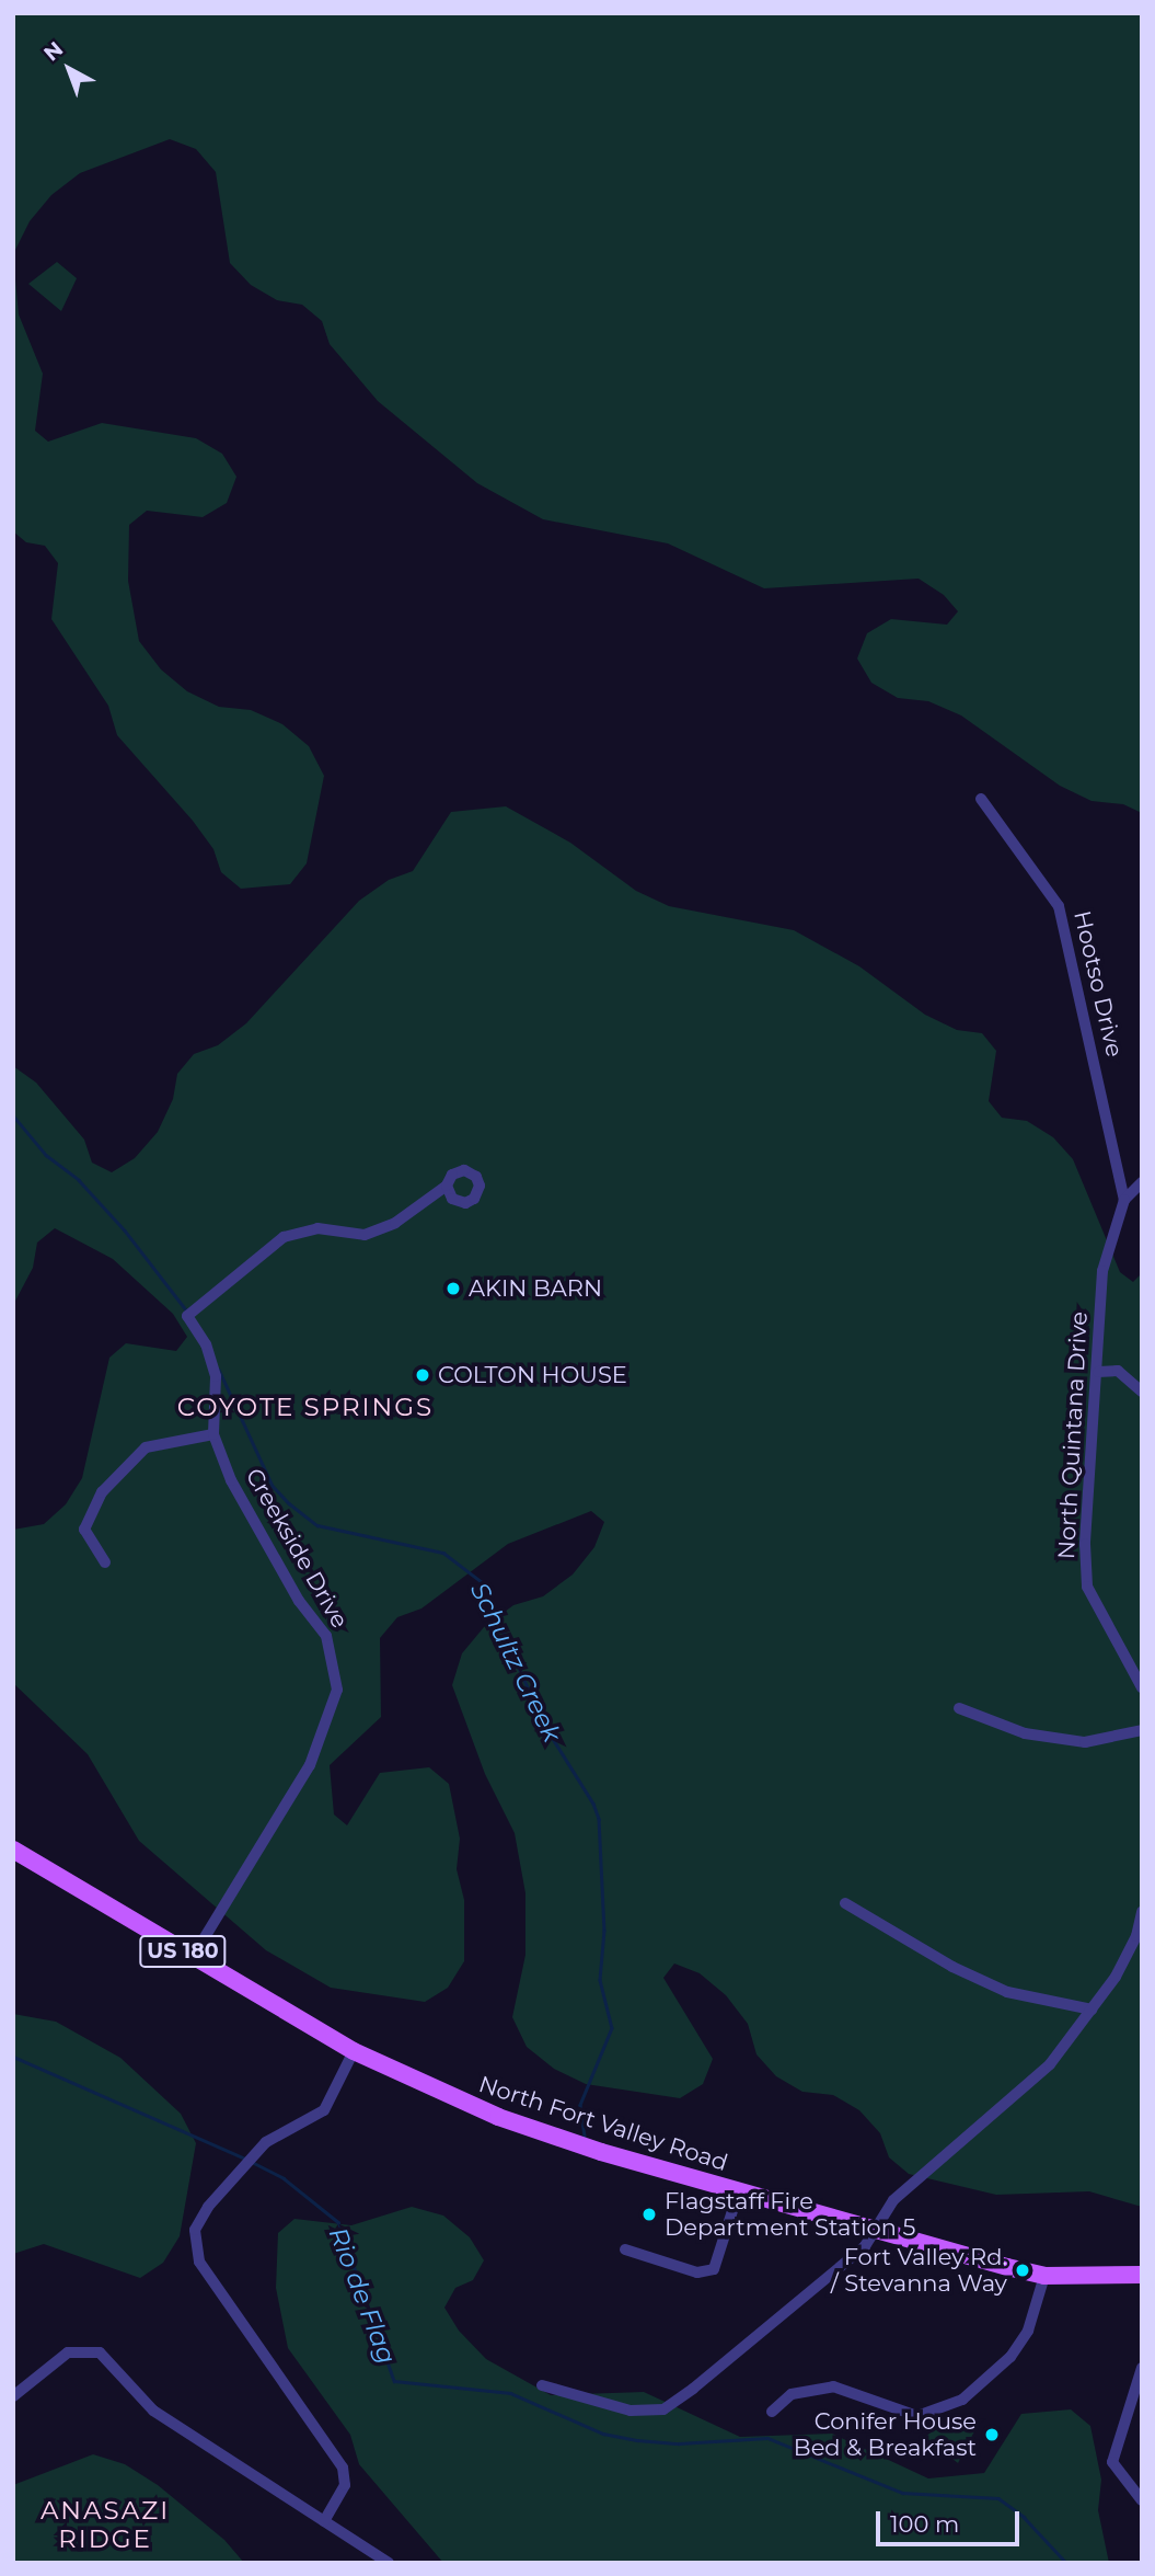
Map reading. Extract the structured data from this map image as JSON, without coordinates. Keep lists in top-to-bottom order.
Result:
{
  "streets": {
    "main road": ["US 180", "North Fort Valley Road"],
    "street": ["Hootso Drive", "North Quintana Drive", "Creekside Drive"]
  },
  "crossings": [
    ["Hootso Drive", "North Quintana Drive"],
    ["Creekside Drive", "North Fort Valley Road"]
  ],
  "districts": ["COYOTE SPRINGS", "ANASAZI RIDGE"],
  "water": ["Schultz Creek", "Rio de Flag"],
  "places": [
    "AKIN BARN",
    "COLTON HOUSE",
    "Flagstaff Fire Department Station 5",
    "Fort Valley Rd. / Stevanna Way",
    "Conifer House Bed & Breakfast"
  ],
  "scale_bar": "100 m",
  "north": "top left"
}
